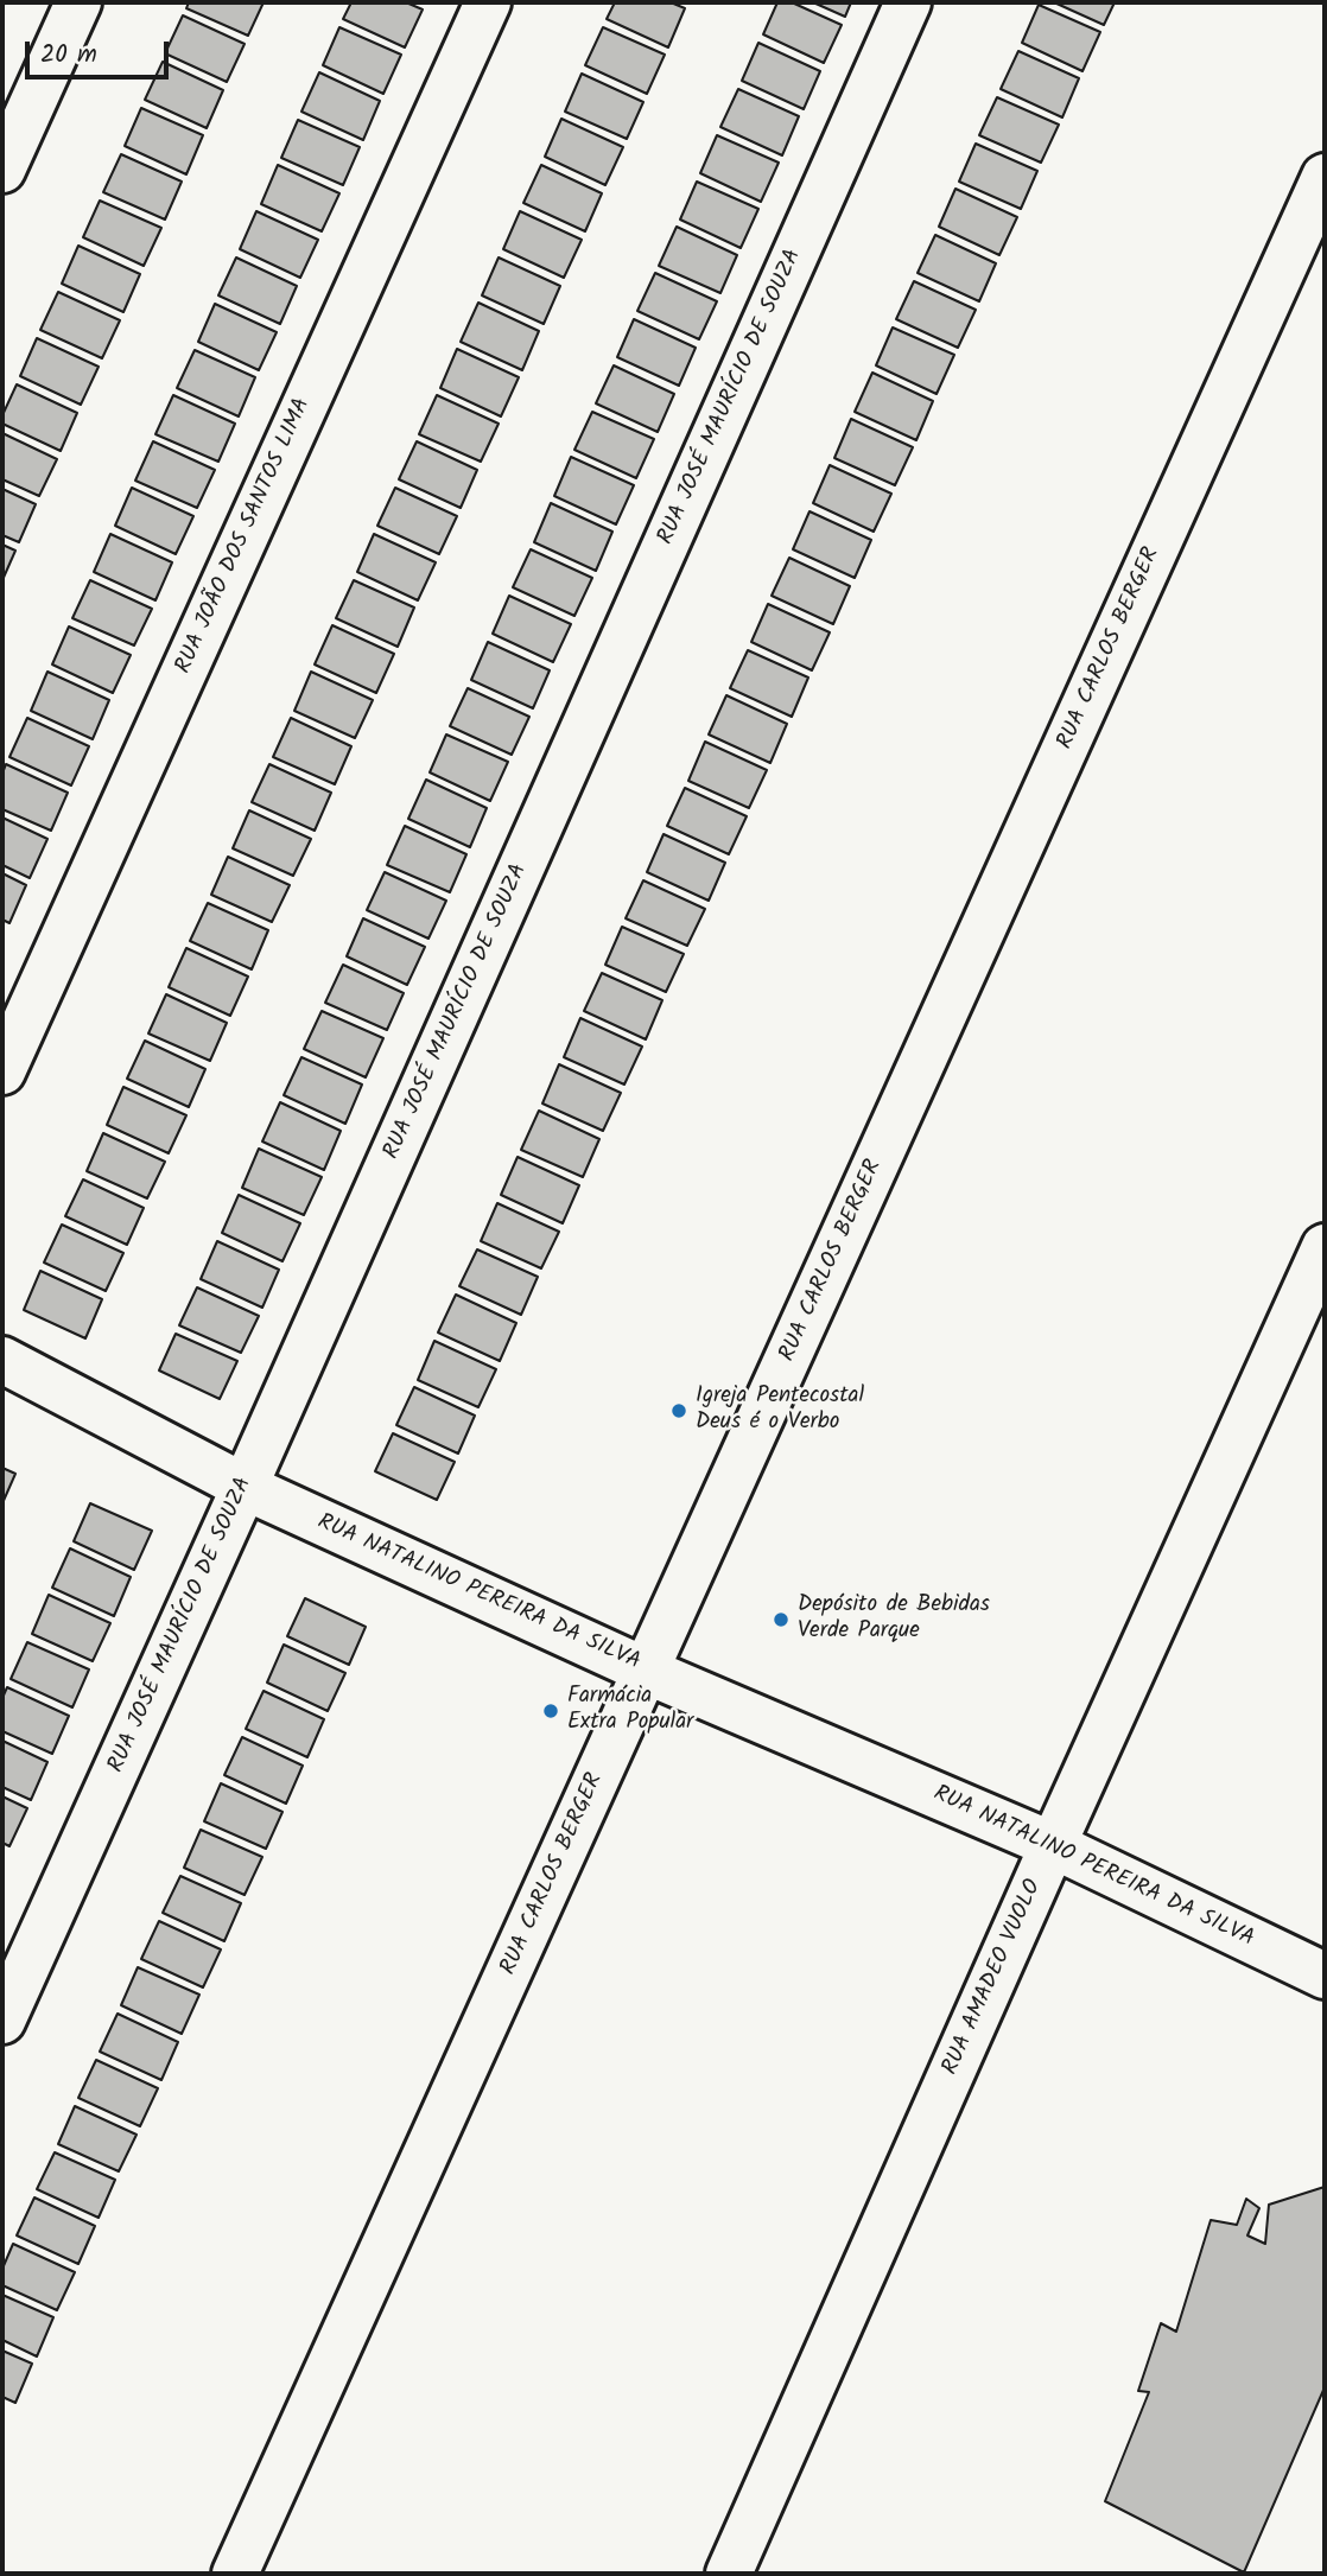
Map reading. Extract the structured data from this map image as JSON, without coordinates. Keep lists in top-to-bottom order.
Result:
{
  "streets": {
    "street": [
      "RUA JOSÉ MAURÍCIO DE SOUZA",
      "RUA JOÃO DOS SANTOS LIMA",
      "RUA CARLOS BERGER",
      "RUA NATALINO PEREIRA DA SILVA",
      "RUA AMADEO VUOLO"
    ]
  },
  "crossings": [
    ["RUA JOSÉ MAURÍCIO DE SOUZA", "RUA NATALINO PEREIRA DA SILVA"],
    ["RUA CARLOS BERGER", "RUA NATALINO PEREIRA DA SILVA"],
    ["RUA NATALINO PEREIRA DA SILVA", "RUA AMADEO VUOLO"]
  ],
  "places": ["Igreja Pentecostal Deus é o Verbo", "Depósito de Bebidas Verde Parque", "Farmácia Extra Popular"],
  "scale_bar": "20 m"
}
